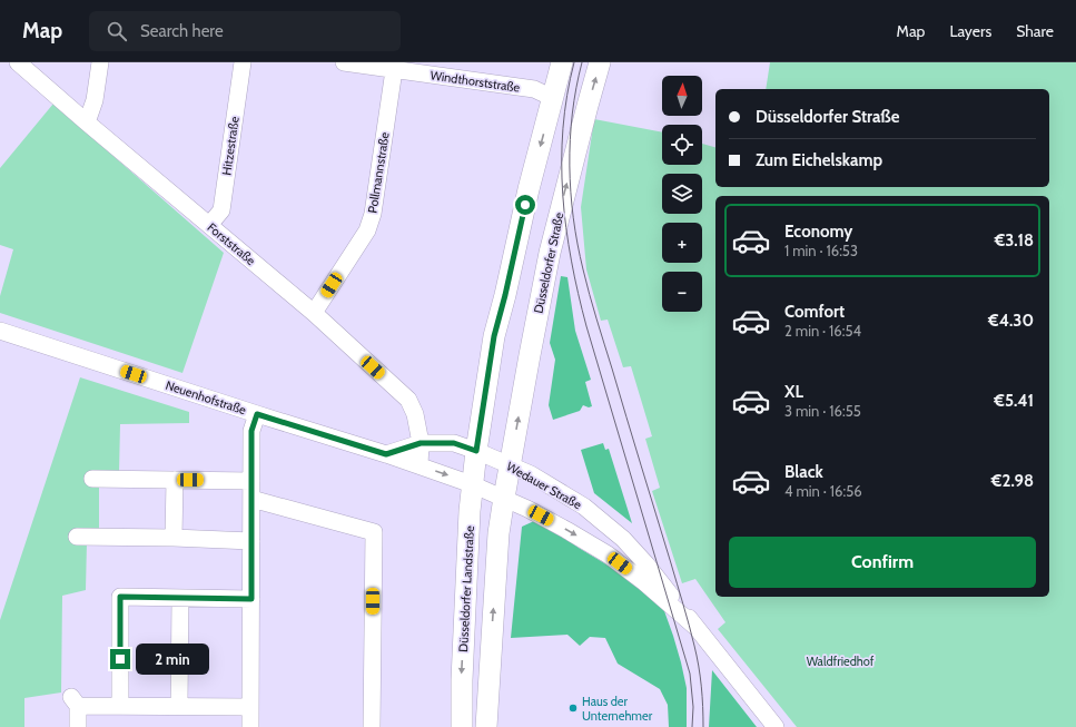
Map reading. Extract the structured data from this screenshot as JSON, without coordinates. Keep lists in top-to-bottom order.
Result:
{
  "streets": {
    "main road": ["Düsseldorfer Straße", "Düsseldorfer Landstraße"],
    "street": [
      "Windthorststraße",
      "Hitzestraße",
      "Pollmannstraße",
      "Forststraße",
      "Neuenhofstraße",
      "Wedauer Straße"
    ]
  },
  "crossings": [
    ["Windthorststraße", "Pollmannstraße"],
    ["Hitzestraße", "Forststraße"],
    ["Pollmannstraße", "Forststraße"],
    ["Düsseldorfer Straße", "Wedauer Straße"],
    ["Neuenhofstraße", "Wedauer Straße"],
    ["Neuenhofstraße", "Düsseldorfer Landstraße"],
    ["Wedauer Straße", "Düsseldorfer Landstraße"]
  ],
  "parks": ["Waldfriedhof"],
  "places": ["Haus der Unternehmer"],
  "north": "top",
  "page": {
    "header": "Map",
    "search": "Search here",
    "nav": ["Map", "Layers", "Share"],
    "map_buttons": ["+", "−"],
    "banner": ["Düsseldorfer Straße", "Zum Eichelskamp"],
    "list": [
      {
        "name": "Economy",
        "note": "1 min · 16:53",
        "value": "€3.18"
      },
      {
        "name": "Comfort",
        "note": "2 min · 16:54",
        "value": "€4.30"
      },
      {
        "name": "XL",
        "note": "3 min · 16:55",
        "value": "€5.41"
      },
      {
        "name": "Black",
        "note": "4 min · 16:56",
        "value": "€2.98"
      }
    ],
    "buttons": "Confirm",
    "bubble": "2 min"
  }
}
